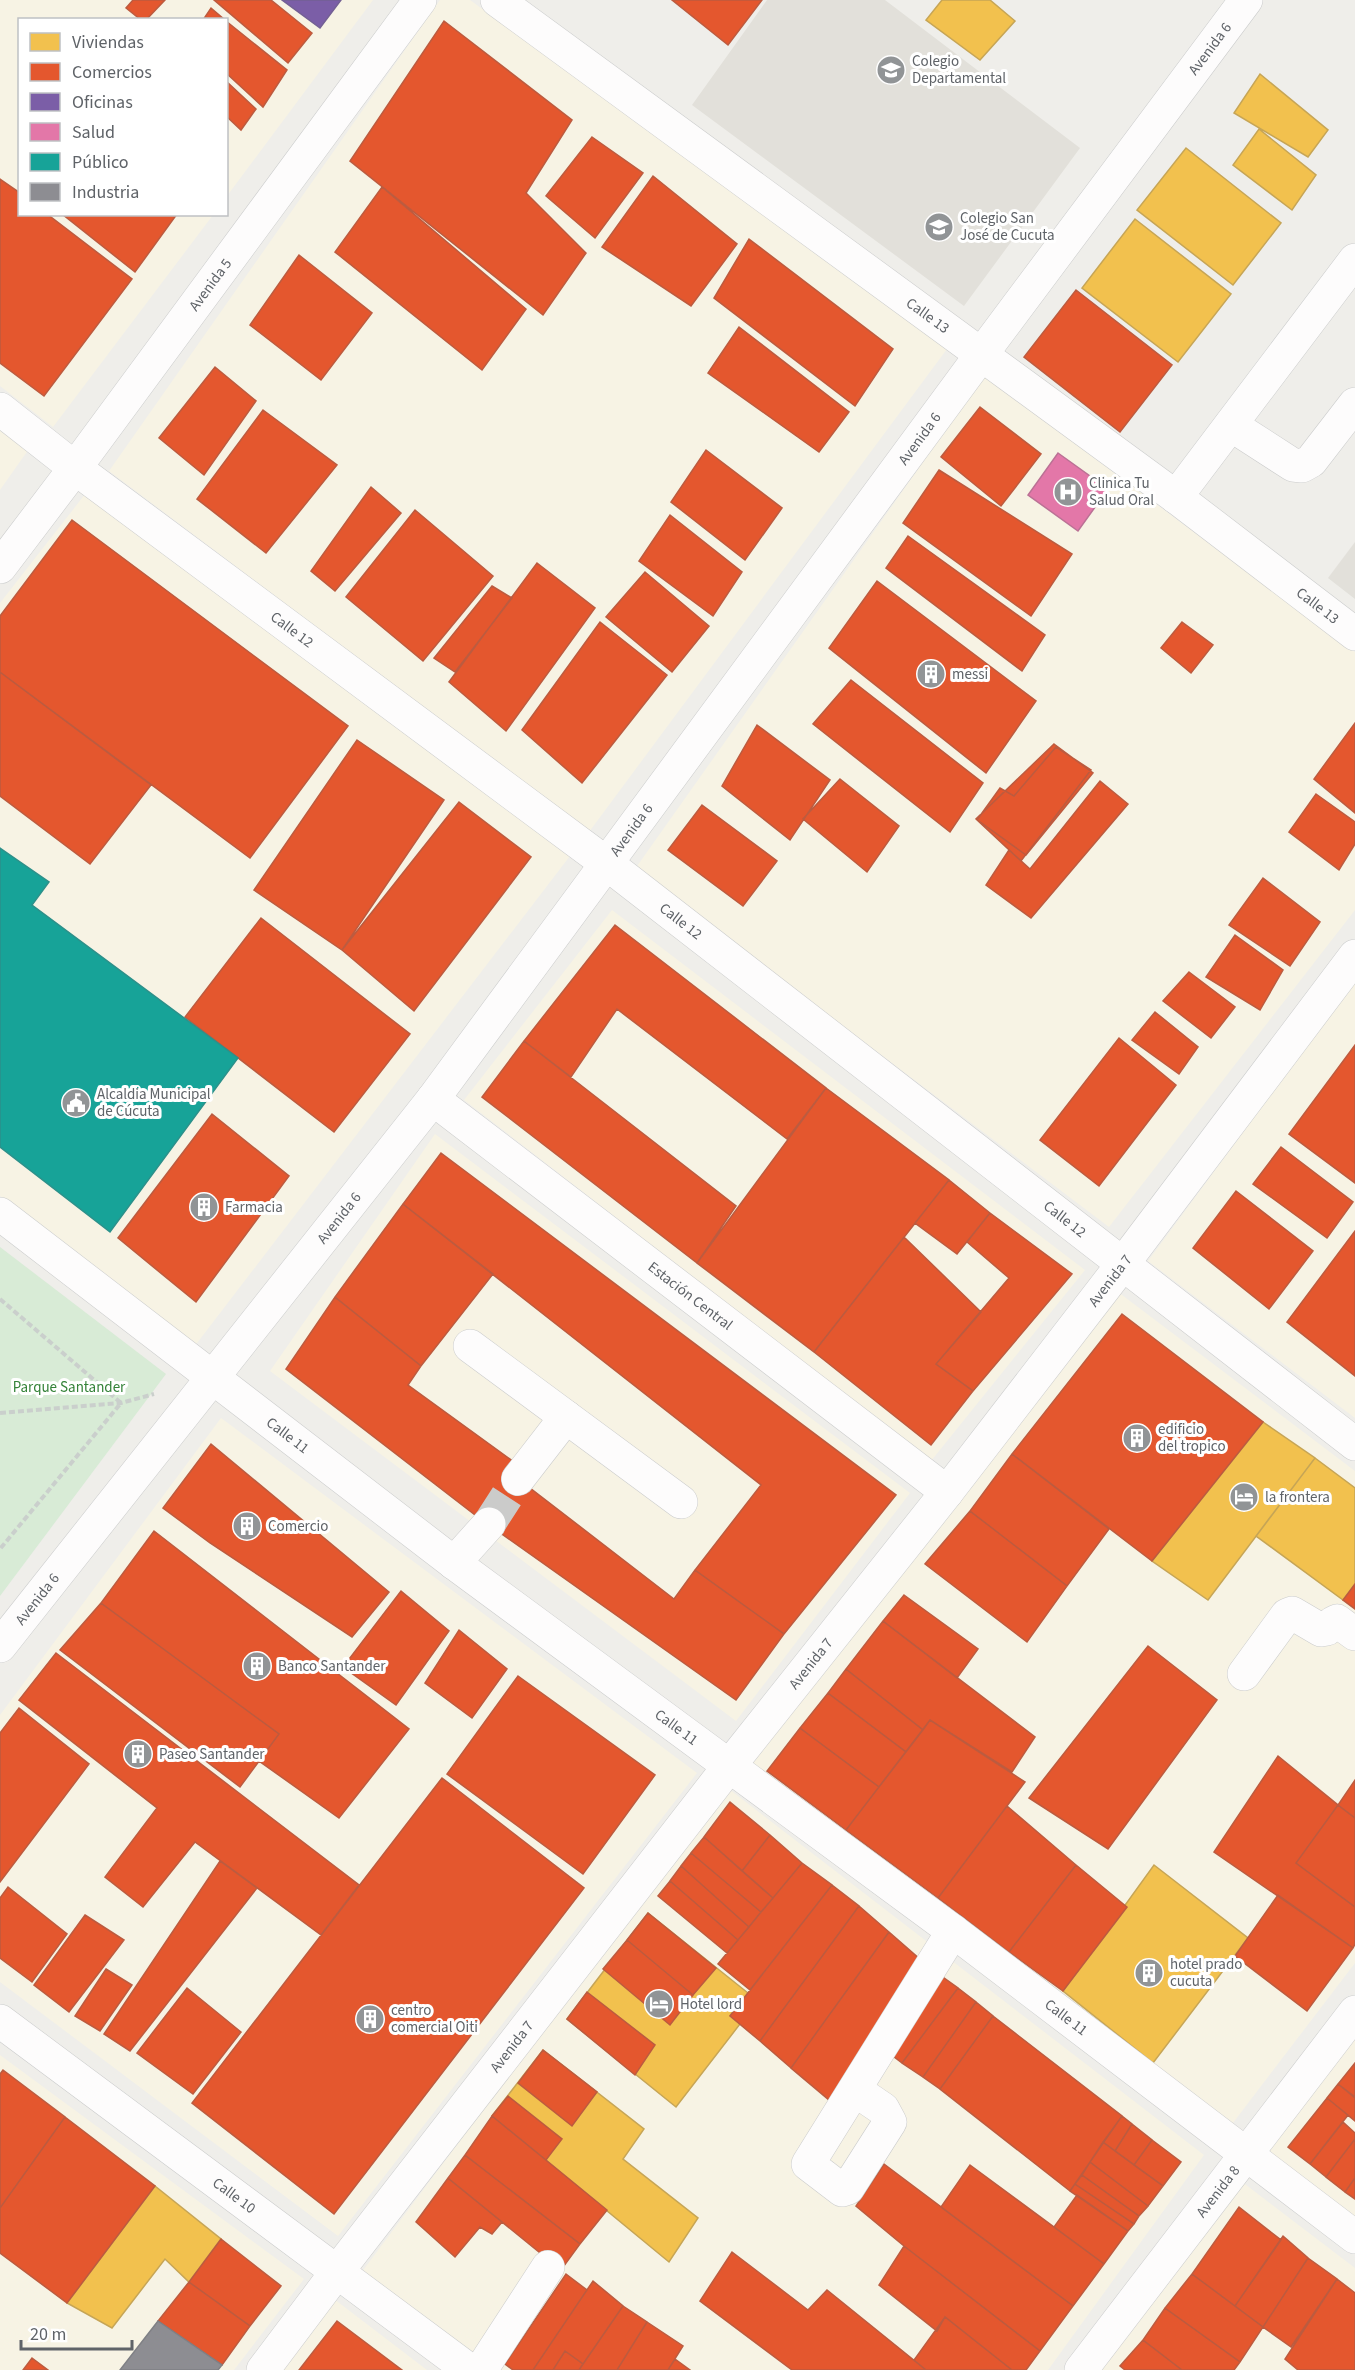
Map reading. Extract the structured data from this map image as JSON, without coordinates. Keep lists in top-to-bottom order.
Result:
{
  "streets": {
    "street": [
      "Avenida 6",
      "Avenida 5",
      "Calle 13",
      "Calle 12",
      "Avenida 7",
      "Estación Central",
      "Calle 11",
      "Avenida 8",
      "Calle 10"
    ]
  },
  "crossings": [
    ["Avenida 6", "Calle 13"],
    ["Avenida 6", "Calle 12"],
    ["Avenida 6", "Estación Central"],
    ["Avenida 6", "Calle 11"],
    ["Avenida 5", "Calle 12"],
    ["Calle 12", "Avenida 7"],
    ["Avenida 7", "Estación Central"],
    ["Avenida 7", "Calle 11"],
    ["Avenida 7", "Calle 10"],
    ["Calle 11", "Avenida 8"]
  ],
  "parks": ["Parque Santander"],
  "places": {
    "school or university": ["Colegio Departamental", "Colegio San José de Cucuta"],
    "hospital": ["Clinica Tu Salud Oral"],
    "building": [
      "messi",
      "Farmacia",
      "edificio del tropico",
      "Comercio",
      "Banco Santander",
      "Paseo Santander",
      "hotel prado cucuta",
      "centro comercial Oiti"
    ],
    "public building": ["Alcaldia Municipal de Cúcuta"],
    "hotel": ["la frontera", "Hotel lord"]
  },
  "legend": [
    "Viviendas",
    "Comercios",
    "Oficinas",
    "Salud",
    "Público",
    "Industria"
  ],
  "scale_bar": "20 m"
}
